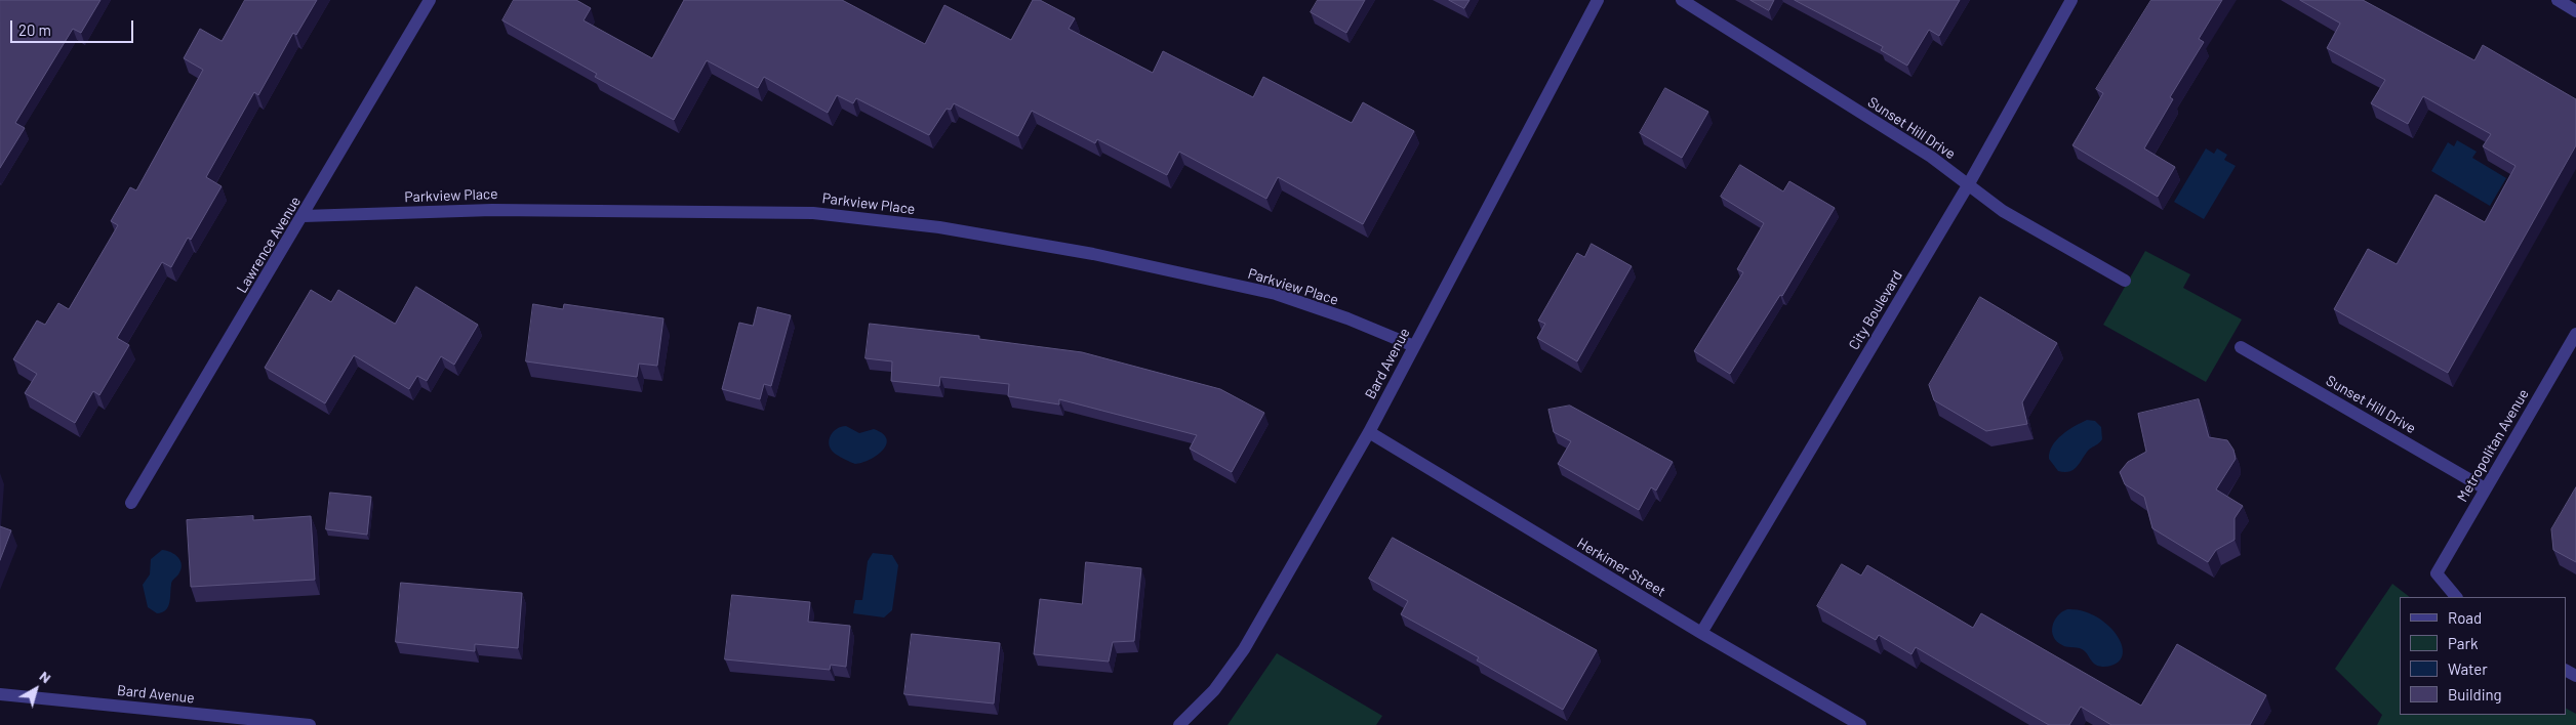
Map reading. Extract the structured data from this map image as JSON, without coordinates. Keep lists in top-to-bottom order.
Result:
{
  "streets": {
    "street": [
      "Sunset Hill Drive",
      "Parkview Place",
      "Lawrence Avenue",
      "City Boulevard",
      "Bard Avenue",
      "Metropolitan Avenue",
      "Herkimer Street"
    ]
  },
  "crossings": [
    ["Sunset Hill Drive", "City Boulevard"],
    ["Sunset Hill Drive", "Metropolitan Avenue"],
    ["Parkview Place", "Lawrence Avenue"],
    ["Parkview Place", "Bard Avenue"],
    ["City Boulevard", "Herkimer Street"],
    ["Bard Avenue", "Herkimer Street"]
  ],
  "legend": [
    "Road",
    "Park",
    "Water",
    "Building"
  ],
  "scale_bar": "20 m",
  "north": "top right"
}
